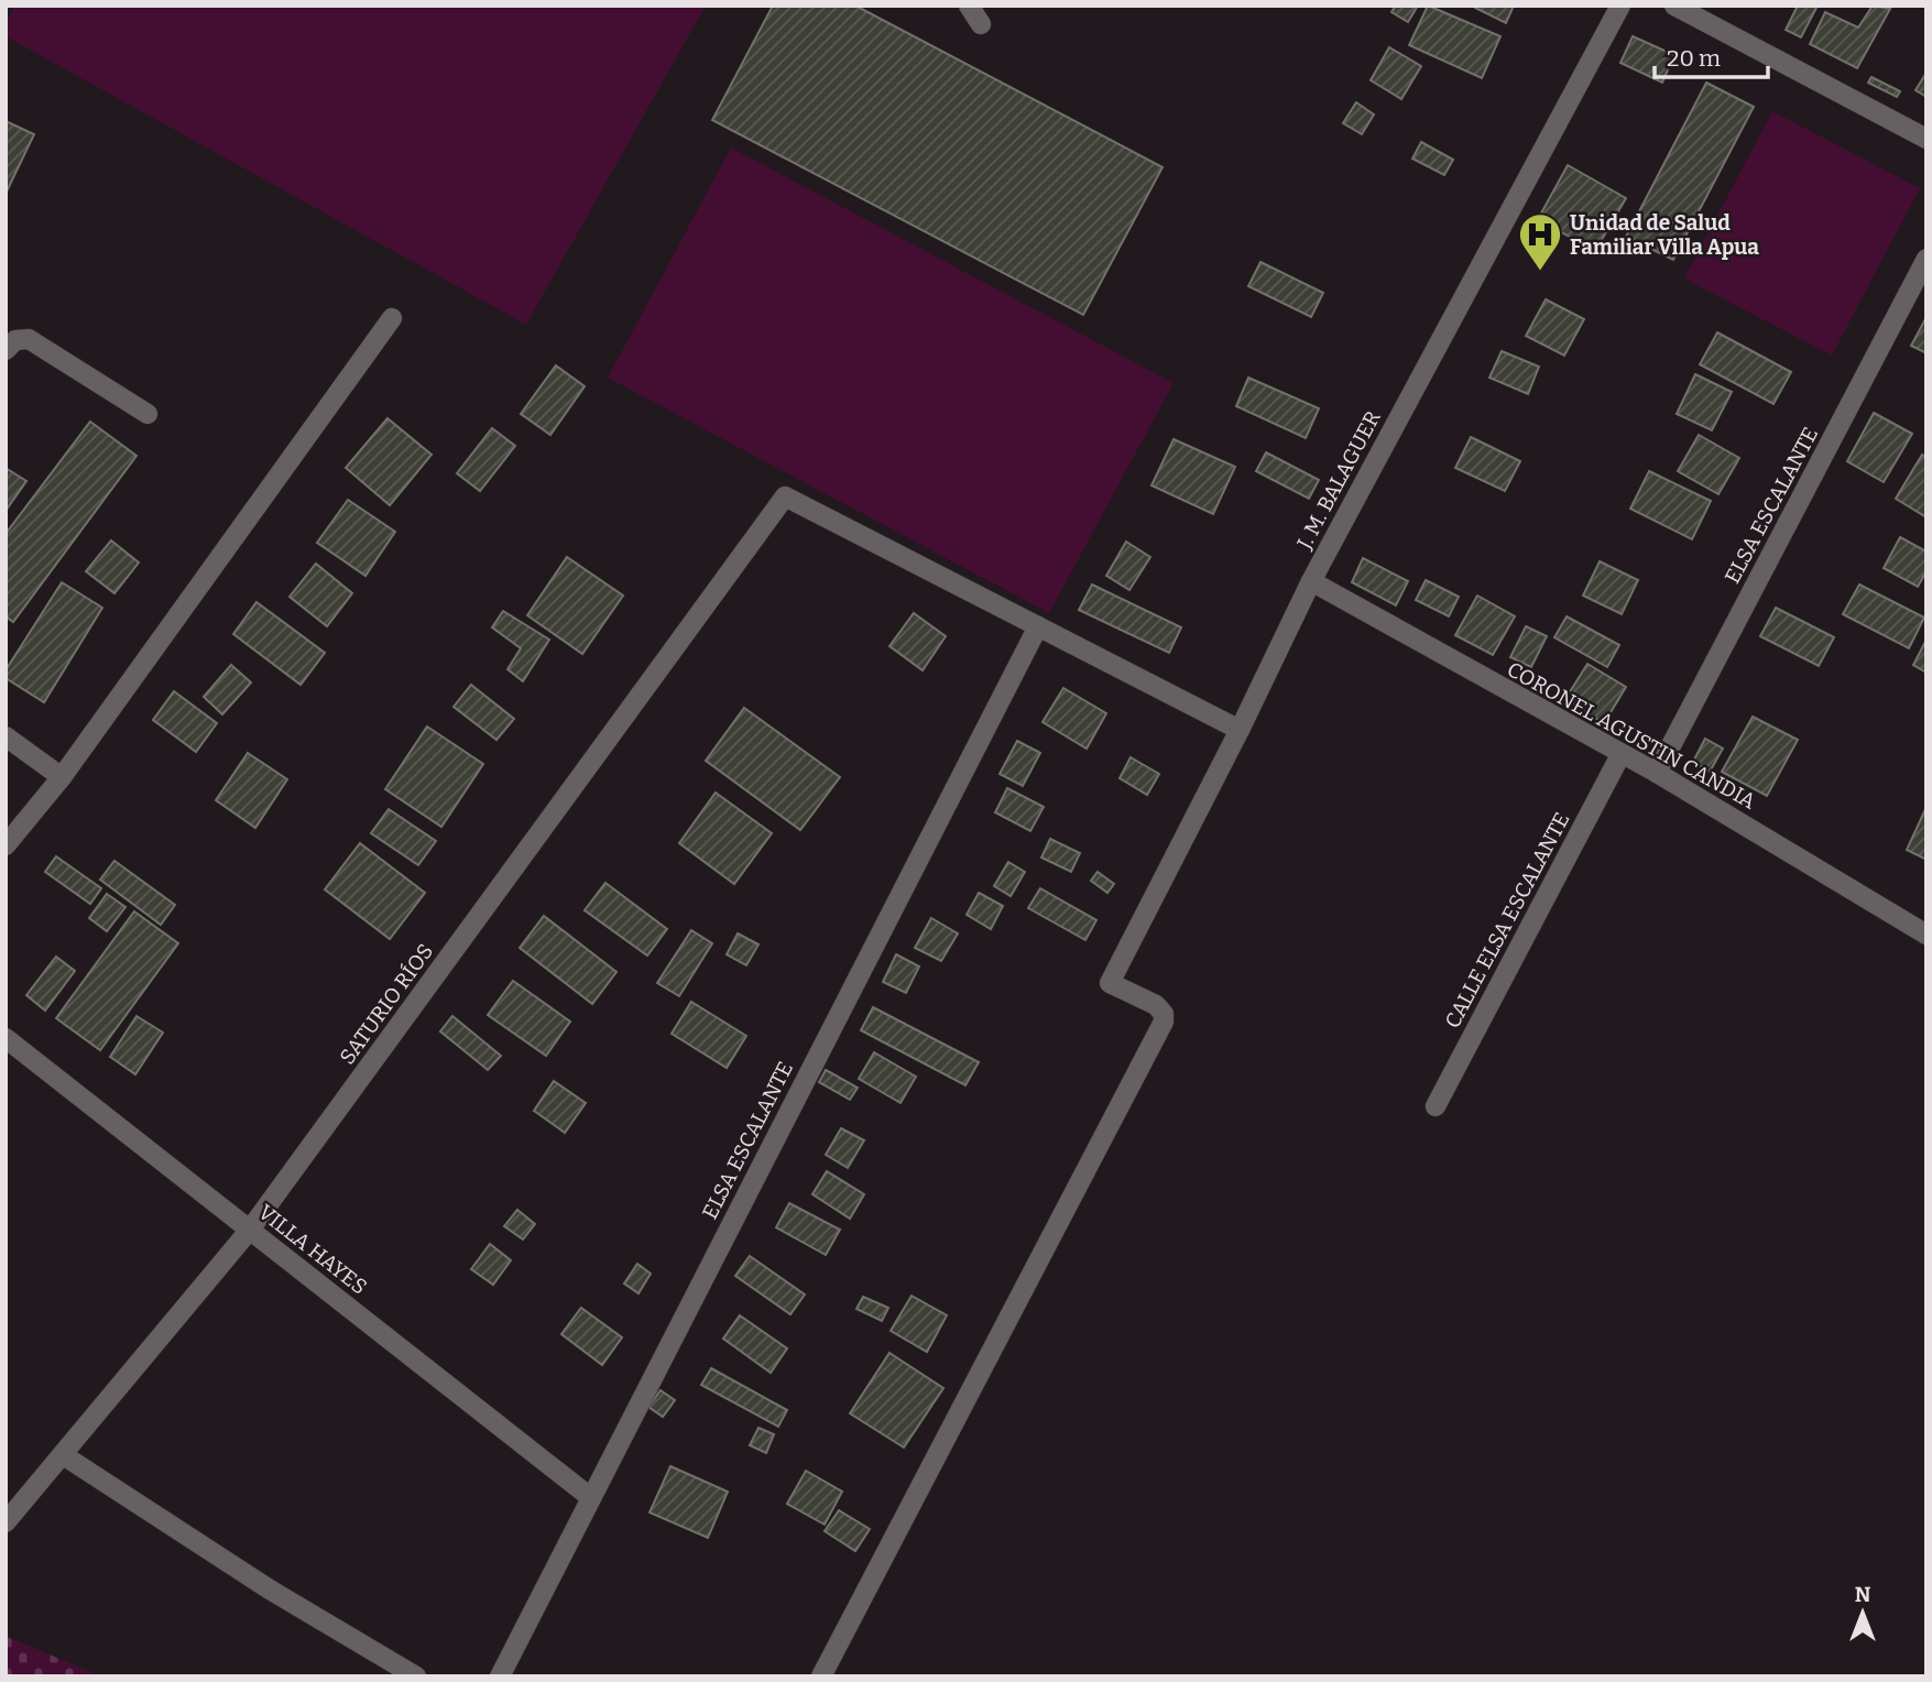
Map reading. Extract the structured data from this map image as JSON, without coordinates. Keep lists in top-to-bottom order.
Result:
{
  "streets": {
    "street": [
      "J. M. BALAGUER",
      "ELSA ESCALANTE",
      "CORONEL AGUSTIN CANDIA",
      "CALLE ELSA ESCALANTE",
      "SATURIO RÍOS",
      "VILLA HAYES"
    ]
  },
  "crossings": [
    ["J. M. BALAGUER", "CORONEL AGUSTIN CANDIA"],
    ["ELSA ESCALANTE", "CORONEL AGUSTIN CANDIA"],
    ["ELSA ESCALANTE", "SATURIO RÍOS"],
    ["ELSA ESCALANTE", "VILLA HAYES"],
    ["CORONEL AGUSTIN CANDIA", "CALLE ELSA ESCALANTE"],
    ["SATURIO RÍOS", "VILLA HAYES"]
  ],
  "places": {
    "hospital": ["Unidad de Salud Familiar Villa Apua"]
  },
  "scale_bar": "20 m",
  "north": "top"
}
